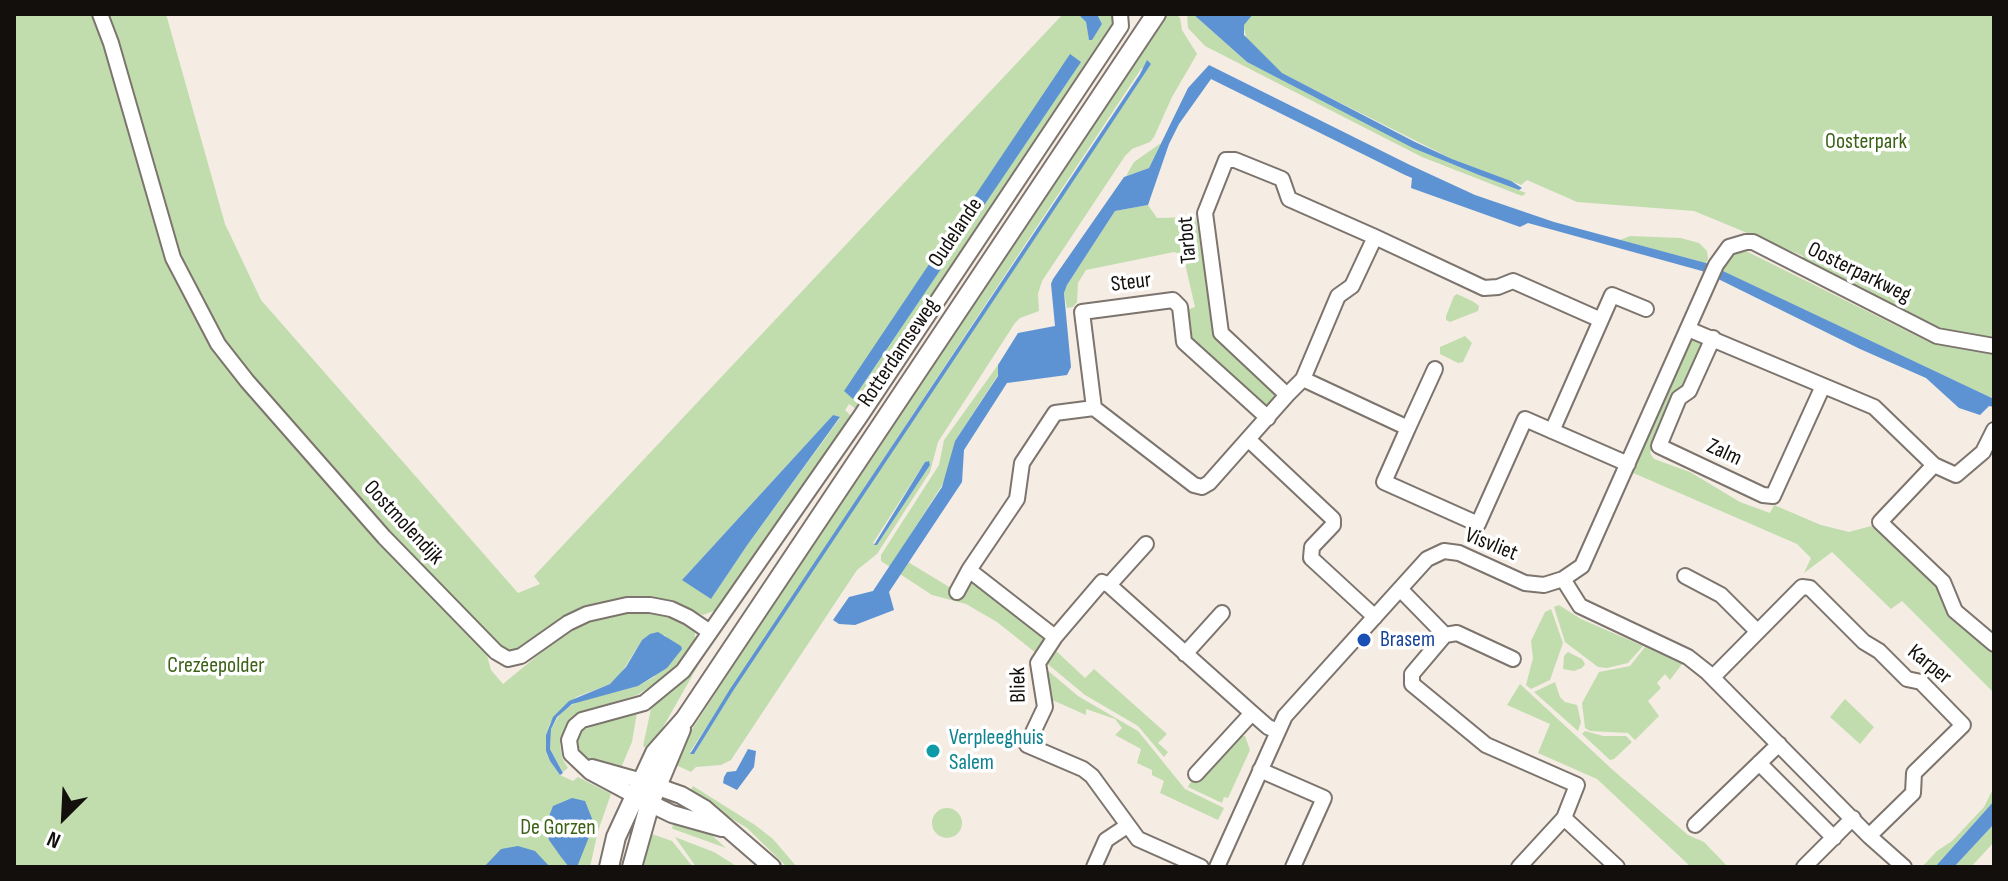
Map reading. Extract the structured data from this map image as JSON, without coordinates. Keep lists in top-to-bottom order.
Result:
{
  "streets": {
    "main road": ["Rotterdamseweg"],
    "street": [
      "Oudelande",
      "Tarbot",
      "Oosterparkweg",
      "Steur",
      "Zalm",
      "Oostmolendijk",
      "Visvliet",
      "Karper",
      "Bliek"
    ]
  },
  "crossings": [
    ["Oudelande", "Oostmolendijk"]
  ],
  "parks": ["Oosterpark", "Crezéepolder", "De Gorzen"],
  "places": ["Brasem", "Verpleeghuis Salem"],
  "north": "bottom left"
}
